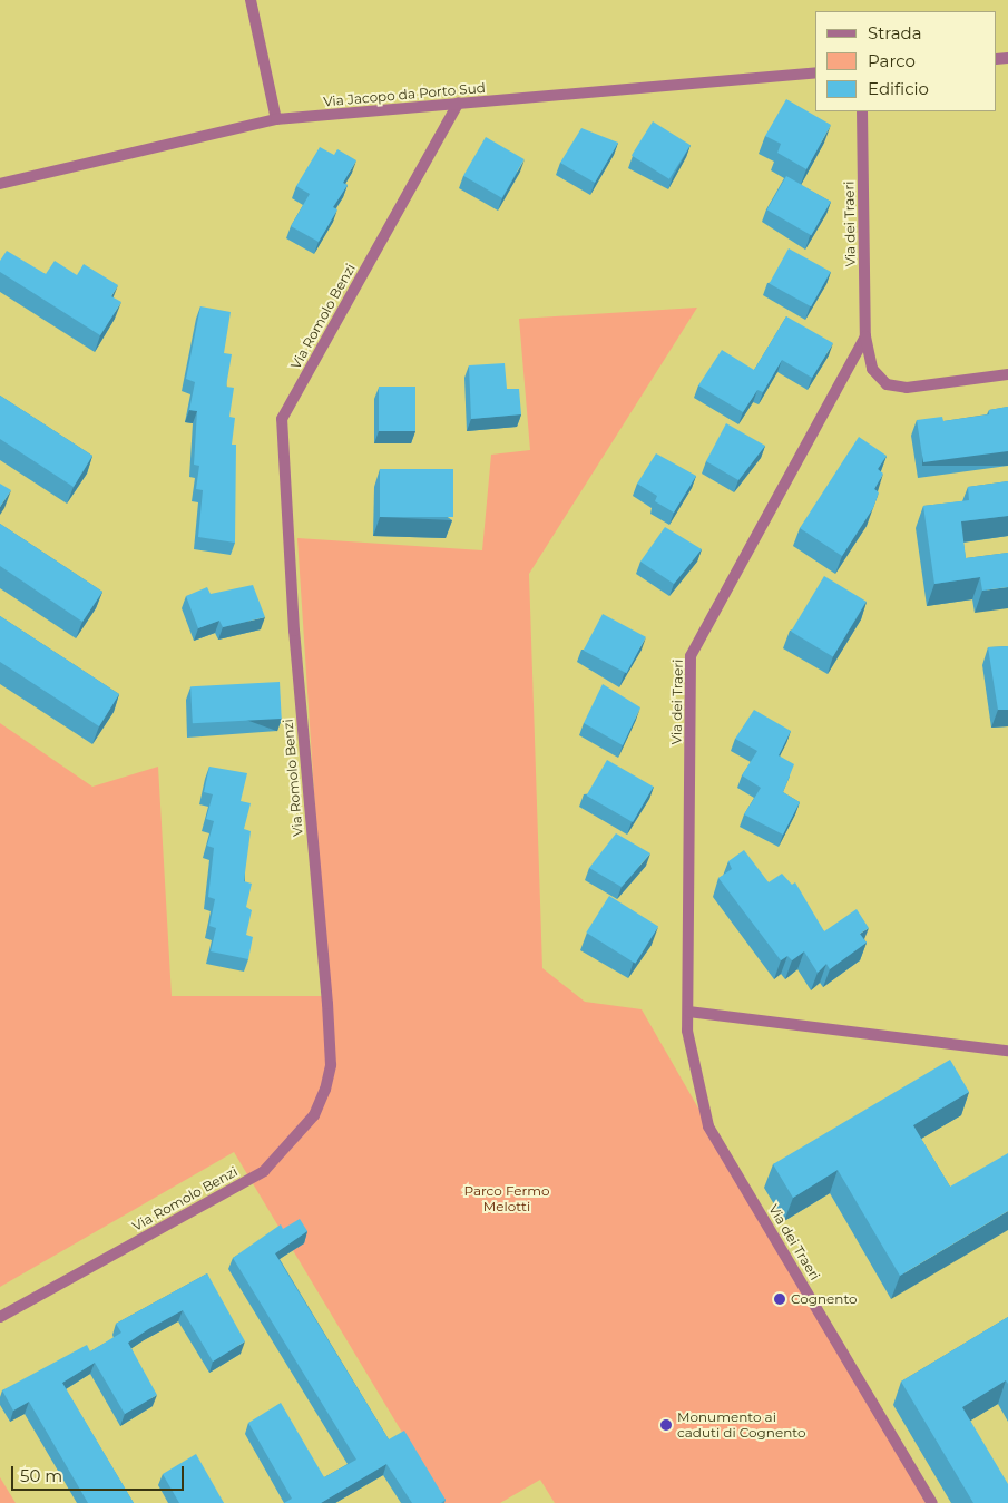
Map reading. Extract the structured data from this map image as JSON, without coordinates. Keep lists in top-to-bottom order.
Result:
{
  "streets": {
    "street": ["Via Jacopo da Porto Sud", "Via dei Traeri", "Via Romolo Benzi"]
  },
  "crossings": [
    ["Via Jacopo da Porto Sud", "Via Romolo Benzi"]
  ],
  "parks": ["Parco Fermo Melotti"],
  "places": ["Cognento", "Monumento ai caduti di Cognento"],
  "legend": ["Strada", "Parco", "Edificio"],
  "scale_bar": "50 m"
}
